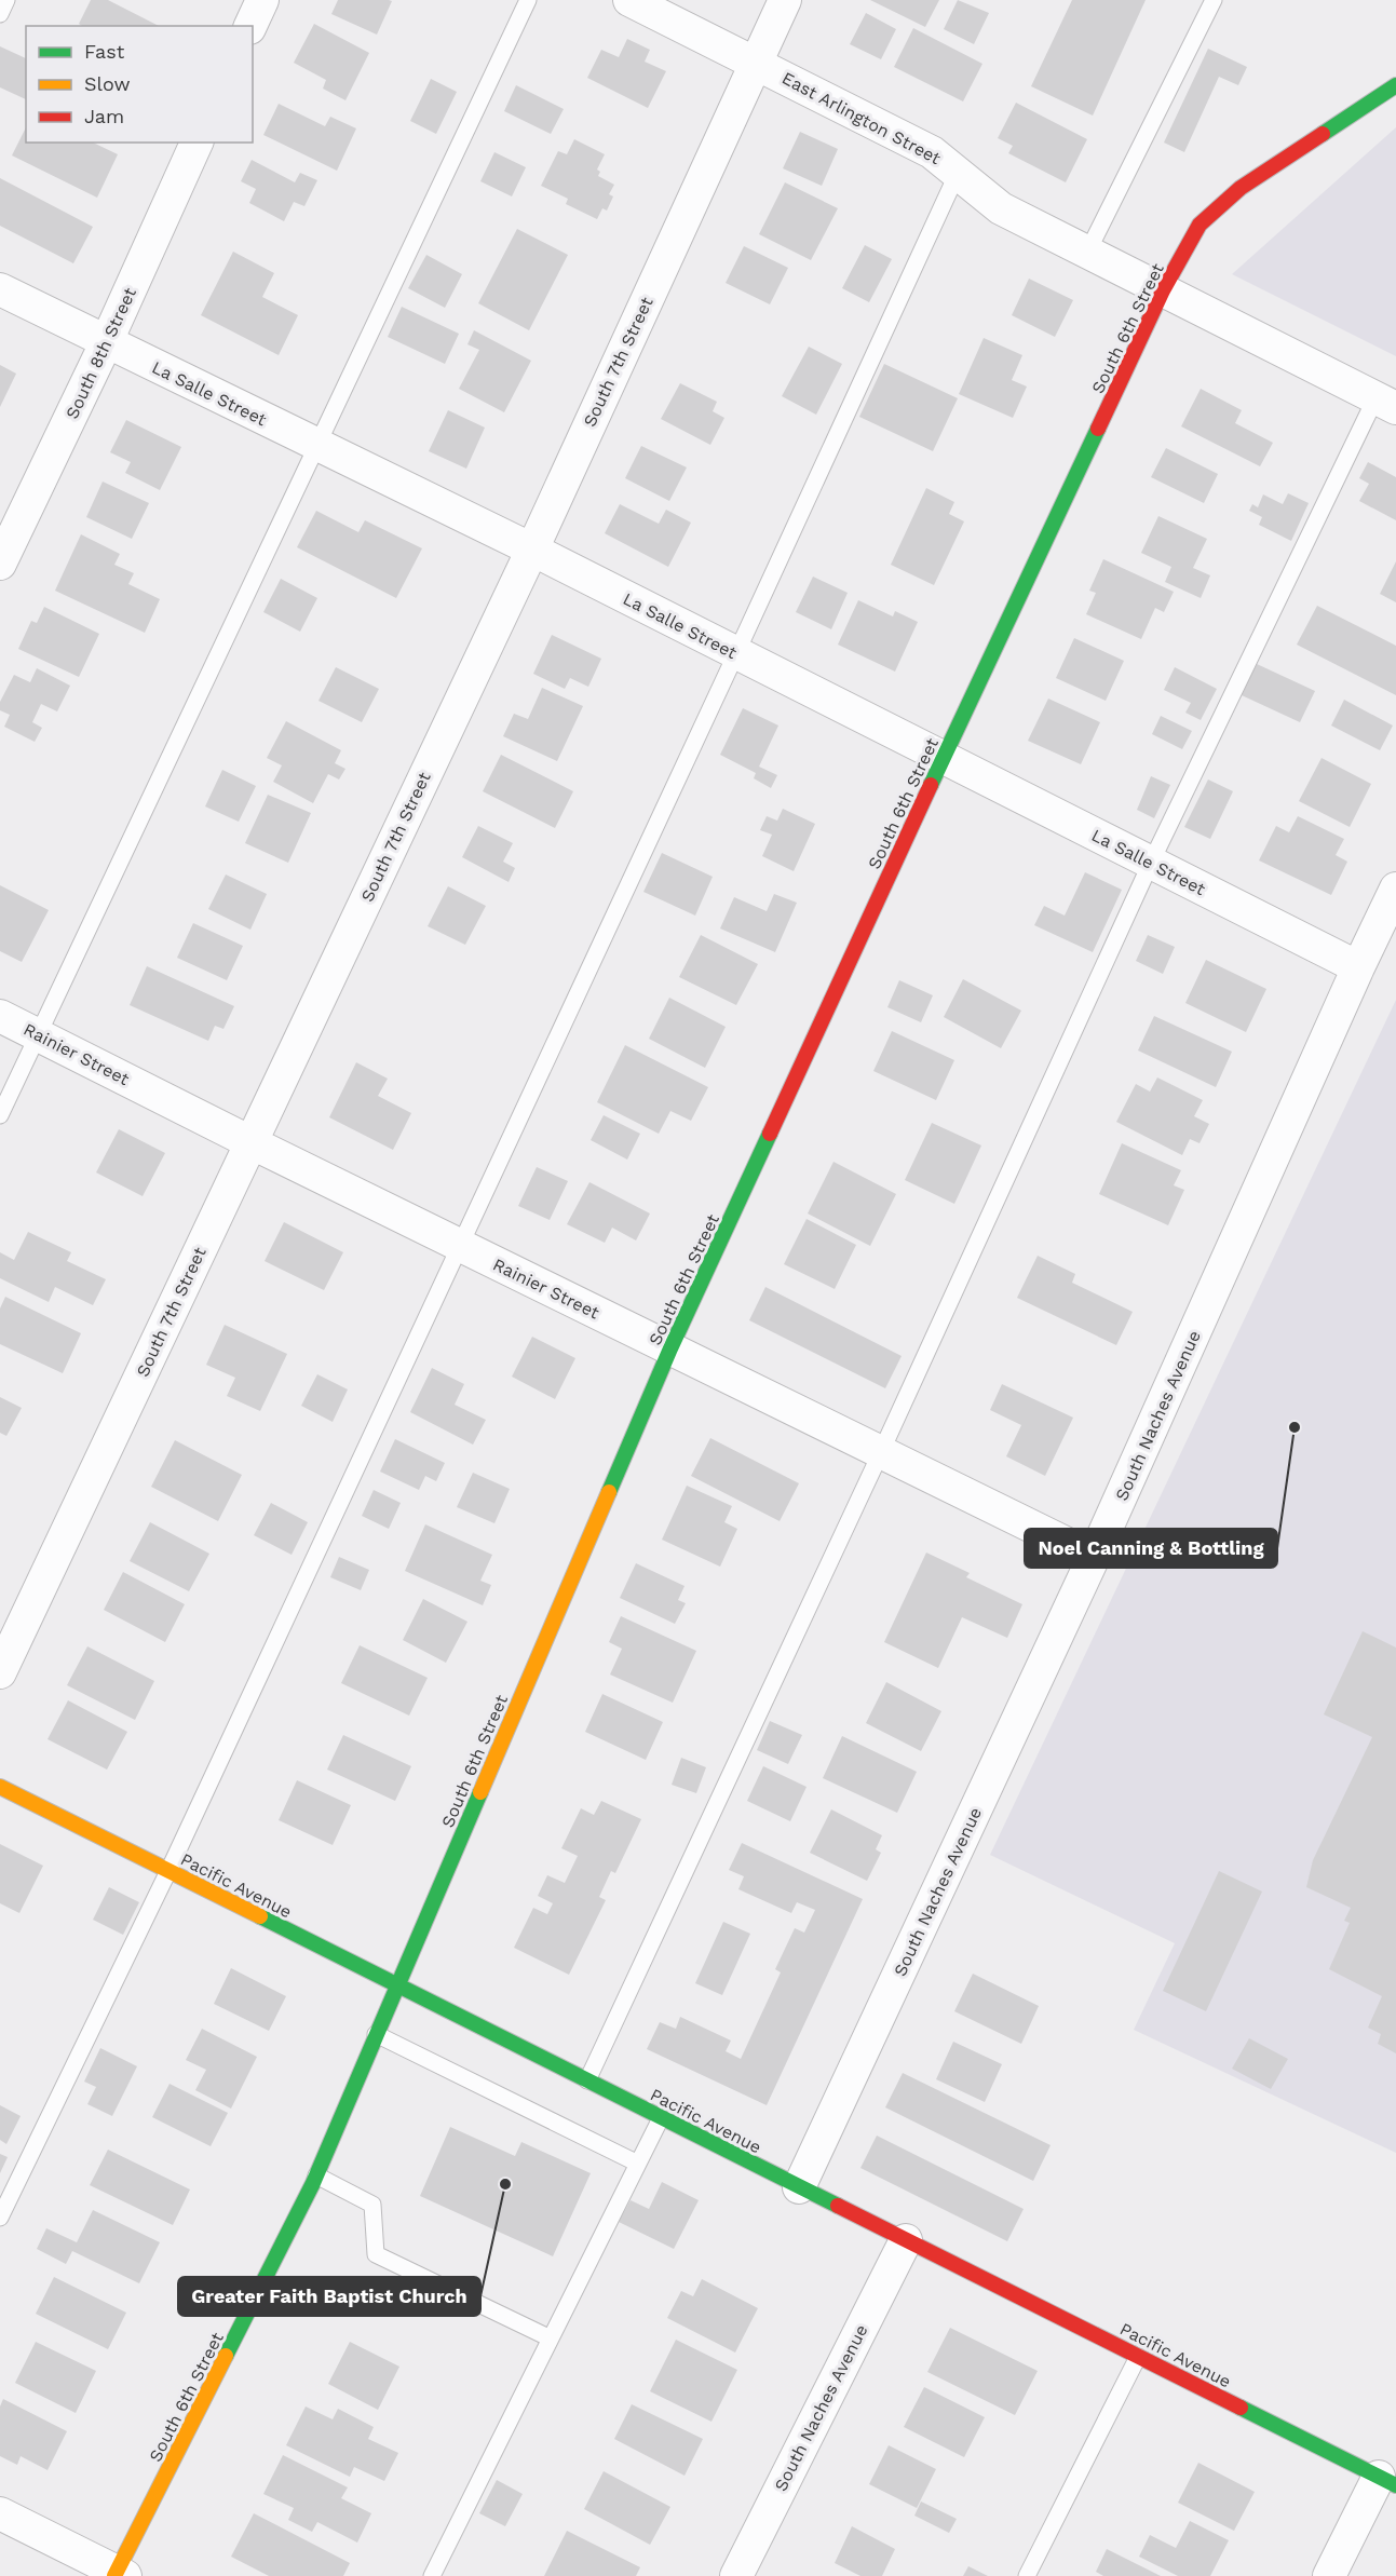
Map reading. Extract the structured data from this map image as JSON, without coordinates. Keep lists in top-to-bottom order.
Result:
{
  "streets": {
    "street": [
      "East Arlington Street",
      "South 6th Street",
      "South 8th Street",
      "South 7th Street",
      "La Salle Street",
      "Rainier Street",
      "South Naches Avenue",
      "Pacific Avenue"
    ]
  },
  "crossings": [
    ["East Arlington Street", "South 6th Street"],
    ["East Arlington Street", "South 7th Street"],
    ["South 6th Street", "La Salle Street"],
    ["South 6th Street", "Rainier Street"],
    ["South 6th Street", "Pacific Avenue"],
    ["South 8th Street", "La Salle Street"],
    ["South 7th Street", "La Salle Street"],
    ["South 7th Street", "Rainier Street"],
    ["La Salle Street", "South Naches Avenue"],
    ["Rainier Street", "South Naches Avenue"],
    ["South Naches Avenue", "Pacific Avenue"]
  ],
  "places": ["Noel Canning & Bottling", "Greater Faith Baptist Church"],
  "legend": ["Fast", "Slow", "Jam"]
}
